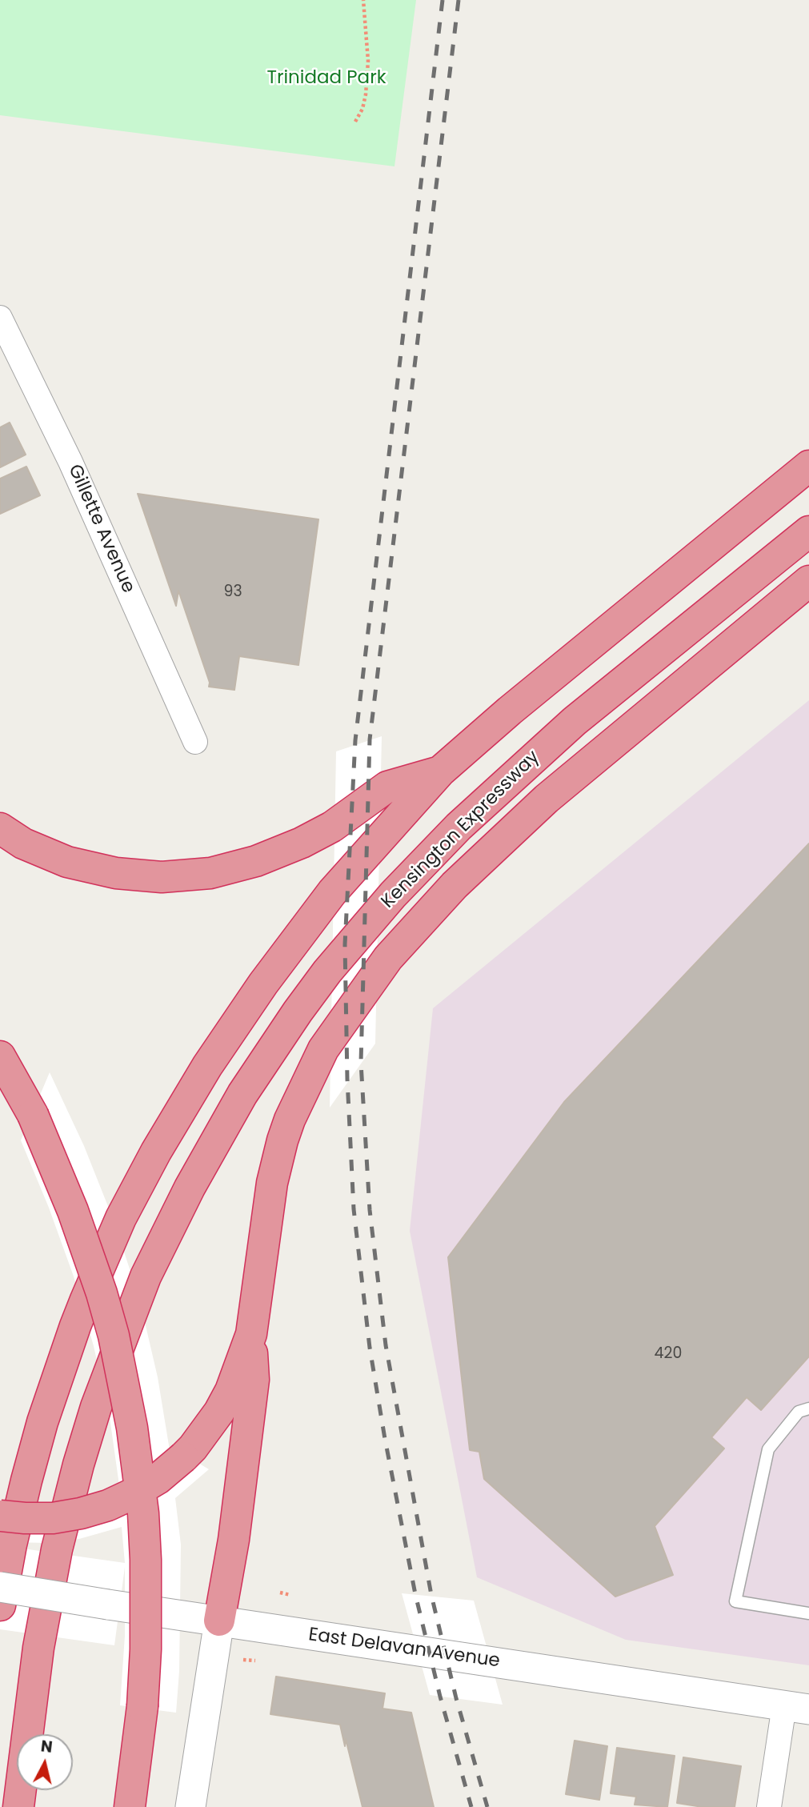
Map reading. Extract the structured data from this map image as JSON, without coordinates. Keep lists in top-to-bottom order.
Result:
{
  "streets": {
    "highway": ["Kensington Expressway"],
    "street": ["Gillette Avenue", "East Delavan Avenue"]
  },
  "parks": ["Trinidad Park"],
  "house_numbers": ["93", "420"],
  "north": "top"
}
